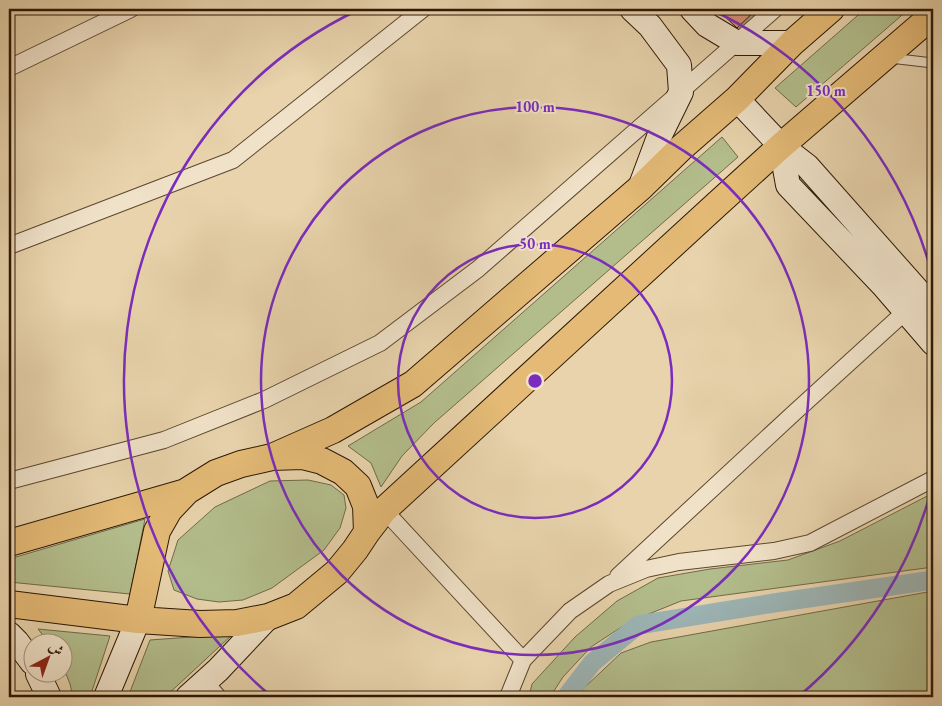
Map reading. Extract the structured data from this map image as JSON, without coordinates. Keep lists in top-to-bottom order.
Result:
{
  "north": "top right",
  "rings": ["150 m", "100 m", "50 m"]
}
